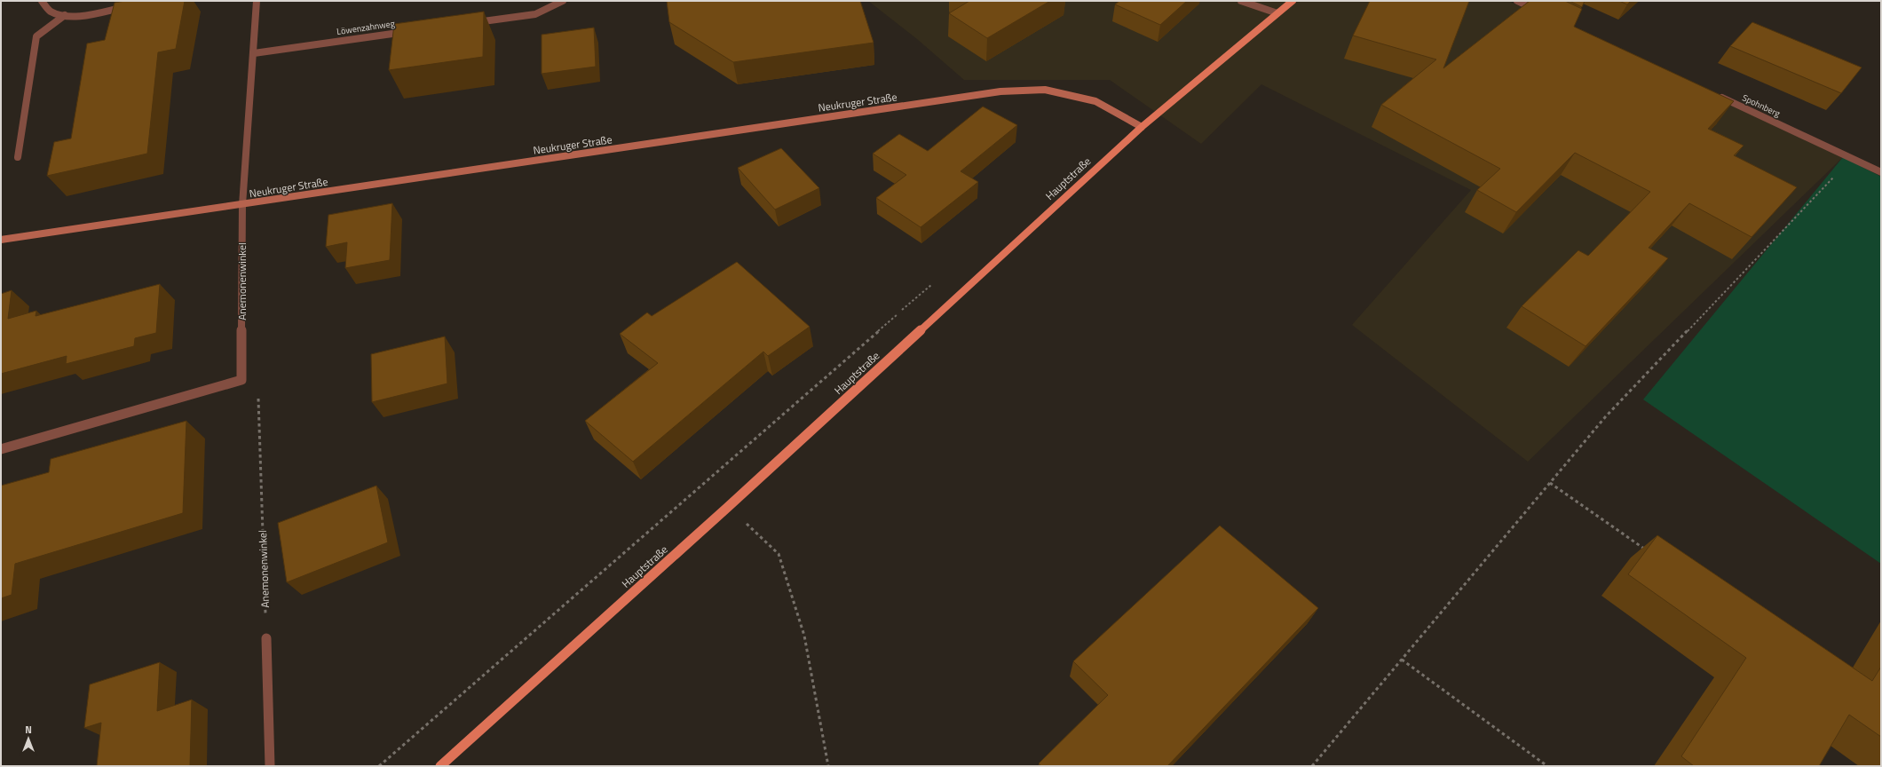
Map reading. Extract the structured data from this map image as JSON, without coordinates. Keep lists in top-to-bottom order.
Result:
{
  "streets": {
    "main road": ["Hauptstraße"],
    "street": [
      "Löwenzahnweg",
      "Neukruger Straße",
      "Spohnberg",
      "Anemonenwinkel"
    ]
  },
  "crossings": [
    ["Neukruger Straße", "Hauptstraße"],
    ["Neukruger Straße", "Anemonenwinkel"]
  ],
  "north": "top"
}
